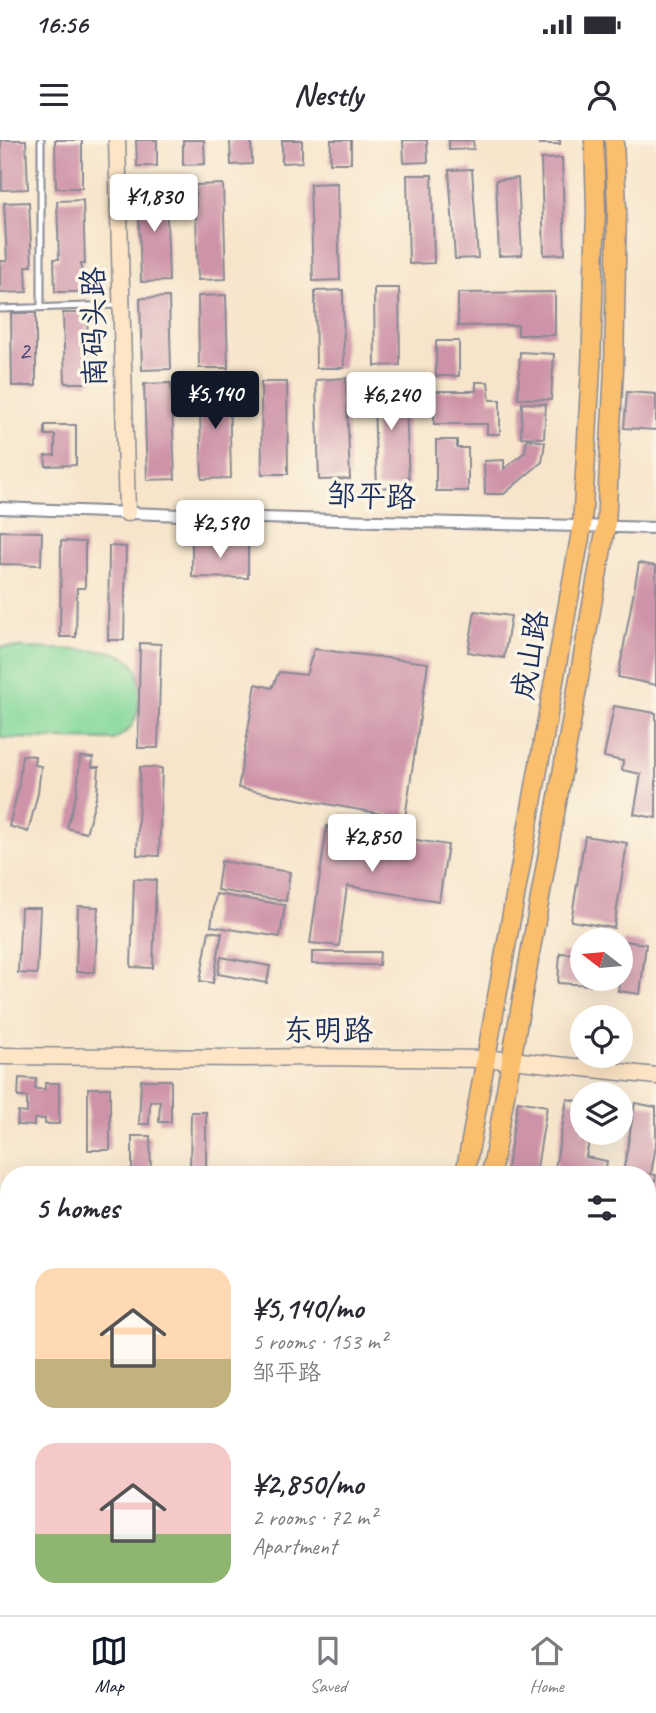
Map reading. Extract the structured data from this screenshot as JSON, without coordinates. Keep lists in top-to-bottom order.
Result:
{
  "streets": {
    "main road": ["南码头路", "成山路", "东明路"],
    "street": ["邹平路"]
  },
  "crossings": [
    ["南码头路", "邹平路"],
    ["邹平路", "成山路"],
    ["成山路", "东明路"]
  ],
  "house_numbers": ["2"],
  "north": "left",
  "page": {
    "status": "16:56",
    "header": "Nestly",
    "price": [
      "¥1,830",
      "¥5,140",
      "¥6,240",
      "¥2,590",
      "¥2,850"
    ],
    "heading": "5 homes",
    "list": [
      {
        "name": "¥5,140/mo",
        "note": "5 rooms · 153 m² · 邹平路"
      },
      {
        "name": "¥2,850/mo",
        "note": "2 rooms · 72 m² · Apartment"
      }
    ],
    "tabs": ["Map", "Saved", "Home"]
  }
}
